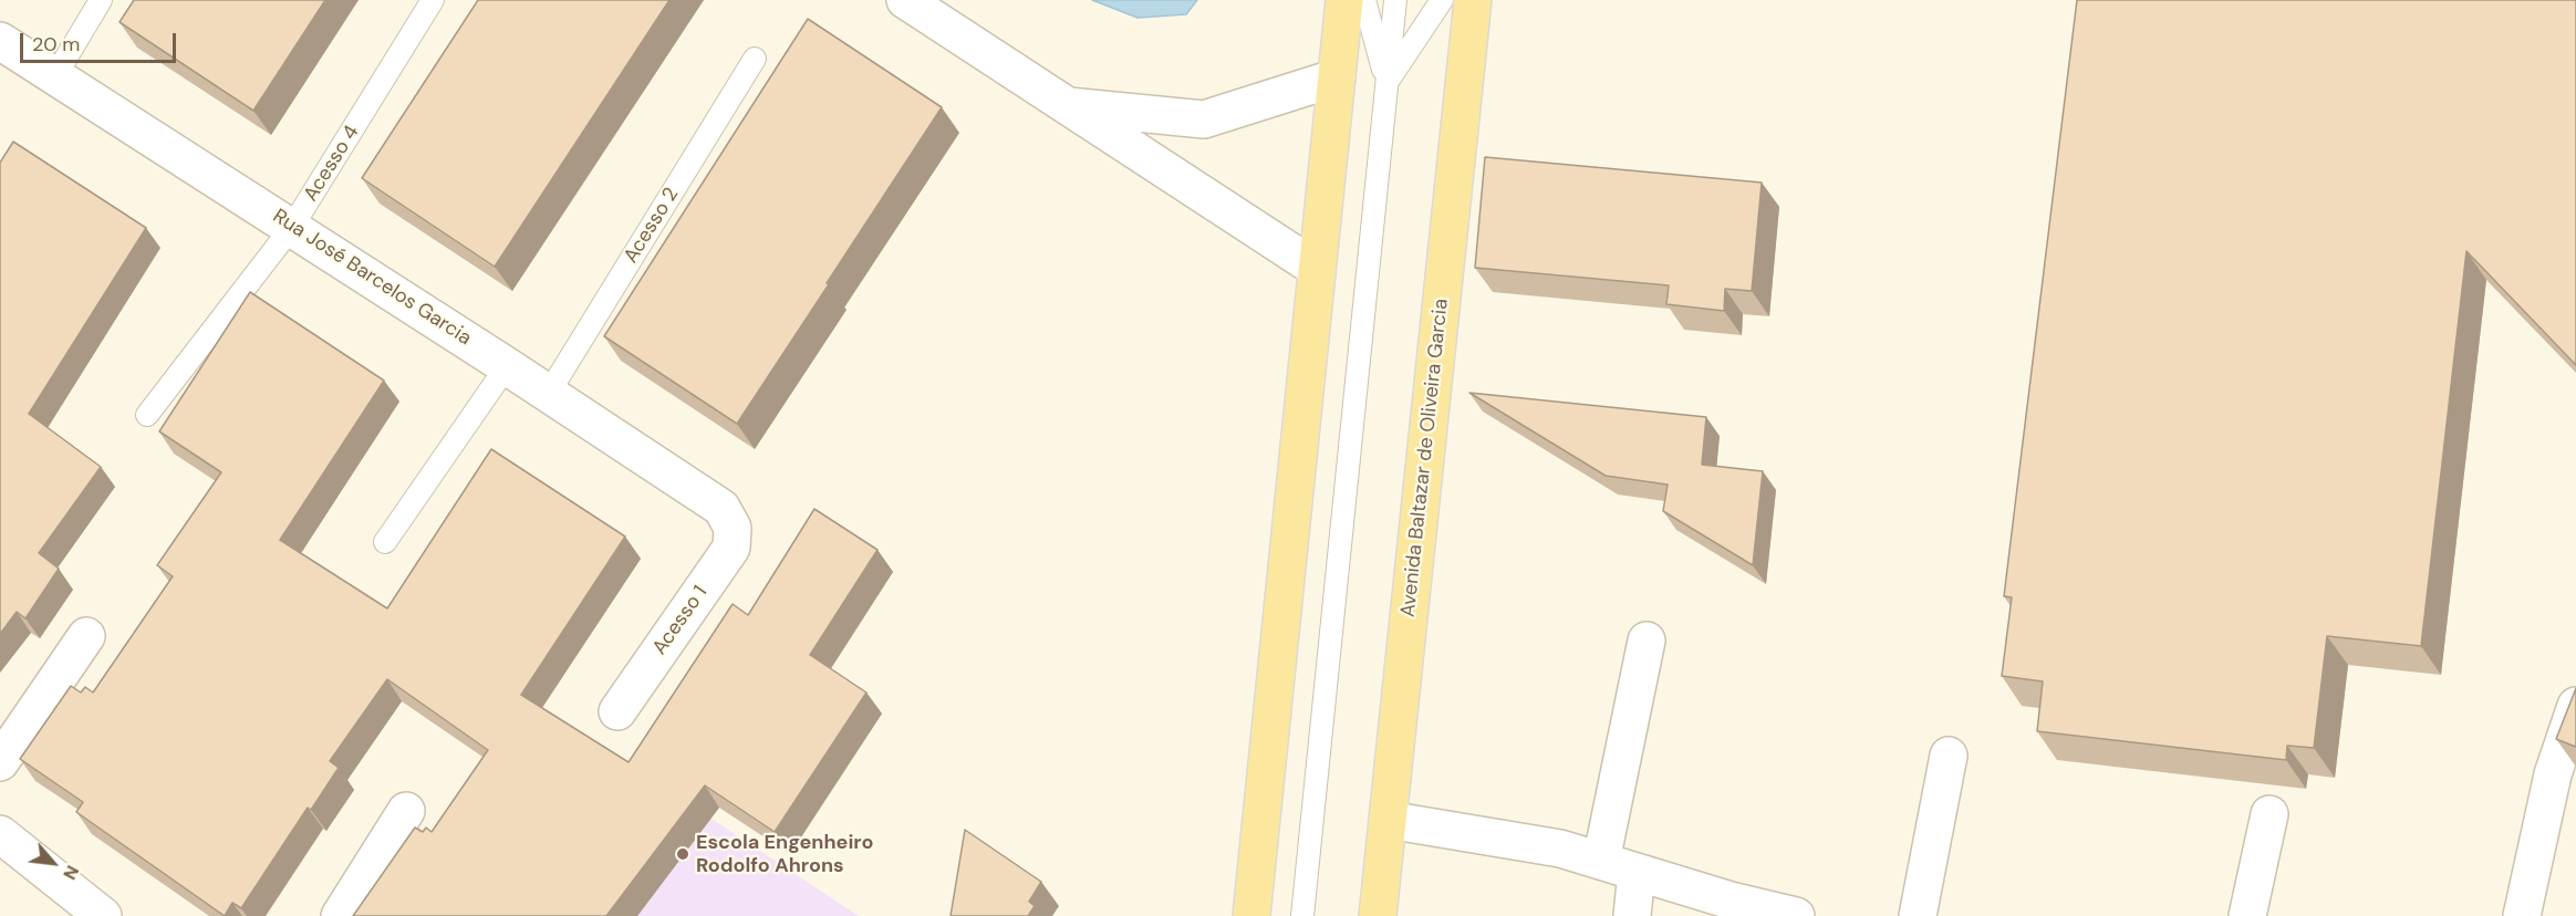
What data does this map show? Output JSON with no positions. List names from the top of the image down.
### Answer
{
  "streets": {
    "main road": ["Avenida Baltazar de Oliveira Garcia"],
    "street": ["Rua José Barcelos Garcia", "Acesso 1"],
    "lane": ["Acesso 4", "Acesso 2"]
  },
  "crossings": [
    ["Acesso 4", "Rua José Barcelos Garcia"],
    ["Acesso 2", "Rua José Barcelos Garcia"],
    ["Rua José Barcelos Garcia", "Acesso 1"]
  ],
  "places": ["Escola Engenheiro Rodolfo Ahrons"],
  "scale_bar": "20 m",
  "north": "bottom right"
}
